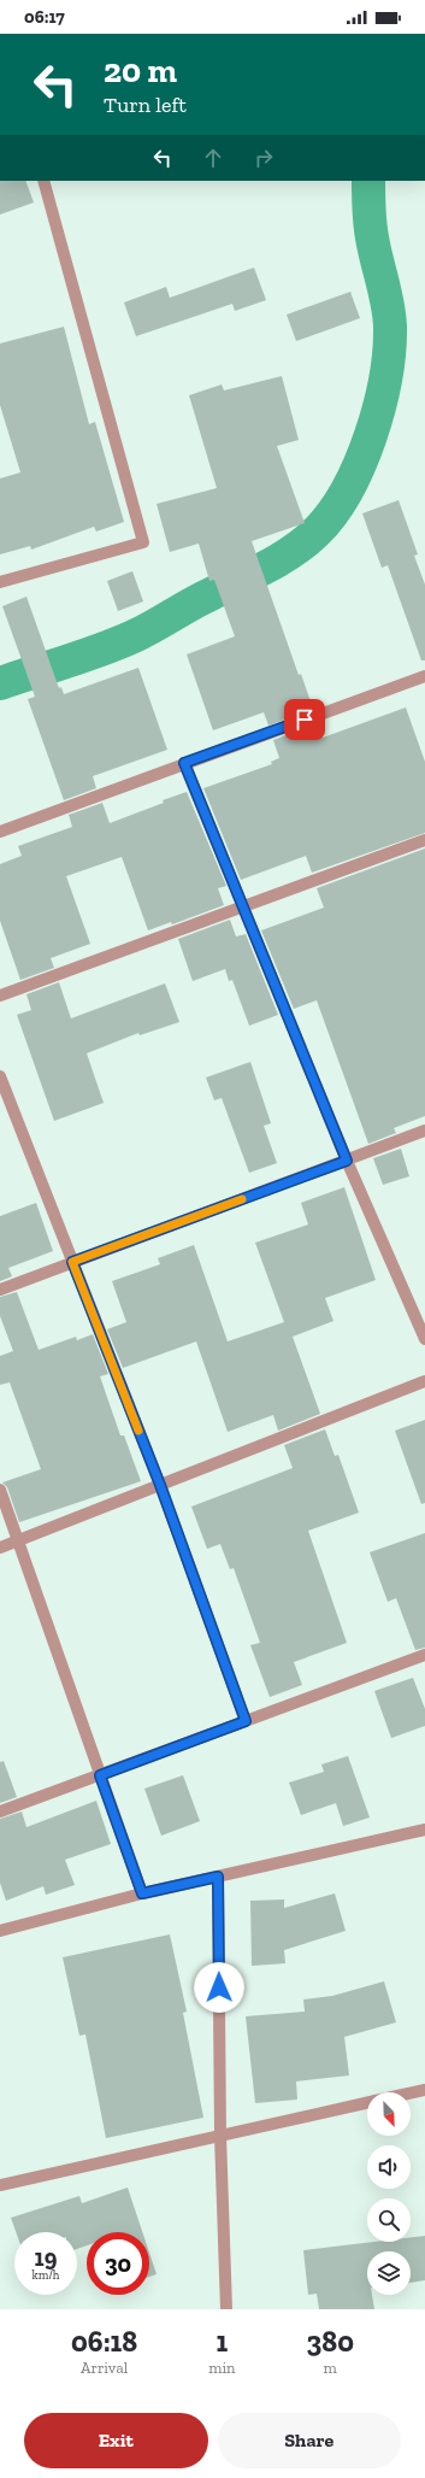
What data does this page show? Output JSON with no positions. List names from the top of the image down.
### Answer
{
  "north": "bottom right",
  "page": {
    "status": "06:17",
    "turn": ["20 m", "Turn left"],
    "speed": "19 km/h",
    "limit": "30",
    "eta": [
      "06:18",
      "Arrival",
      "1",
      "min",
      "380",
      "m"
    ],
    "buttons": ["Exit", "Share"]
  }
}
